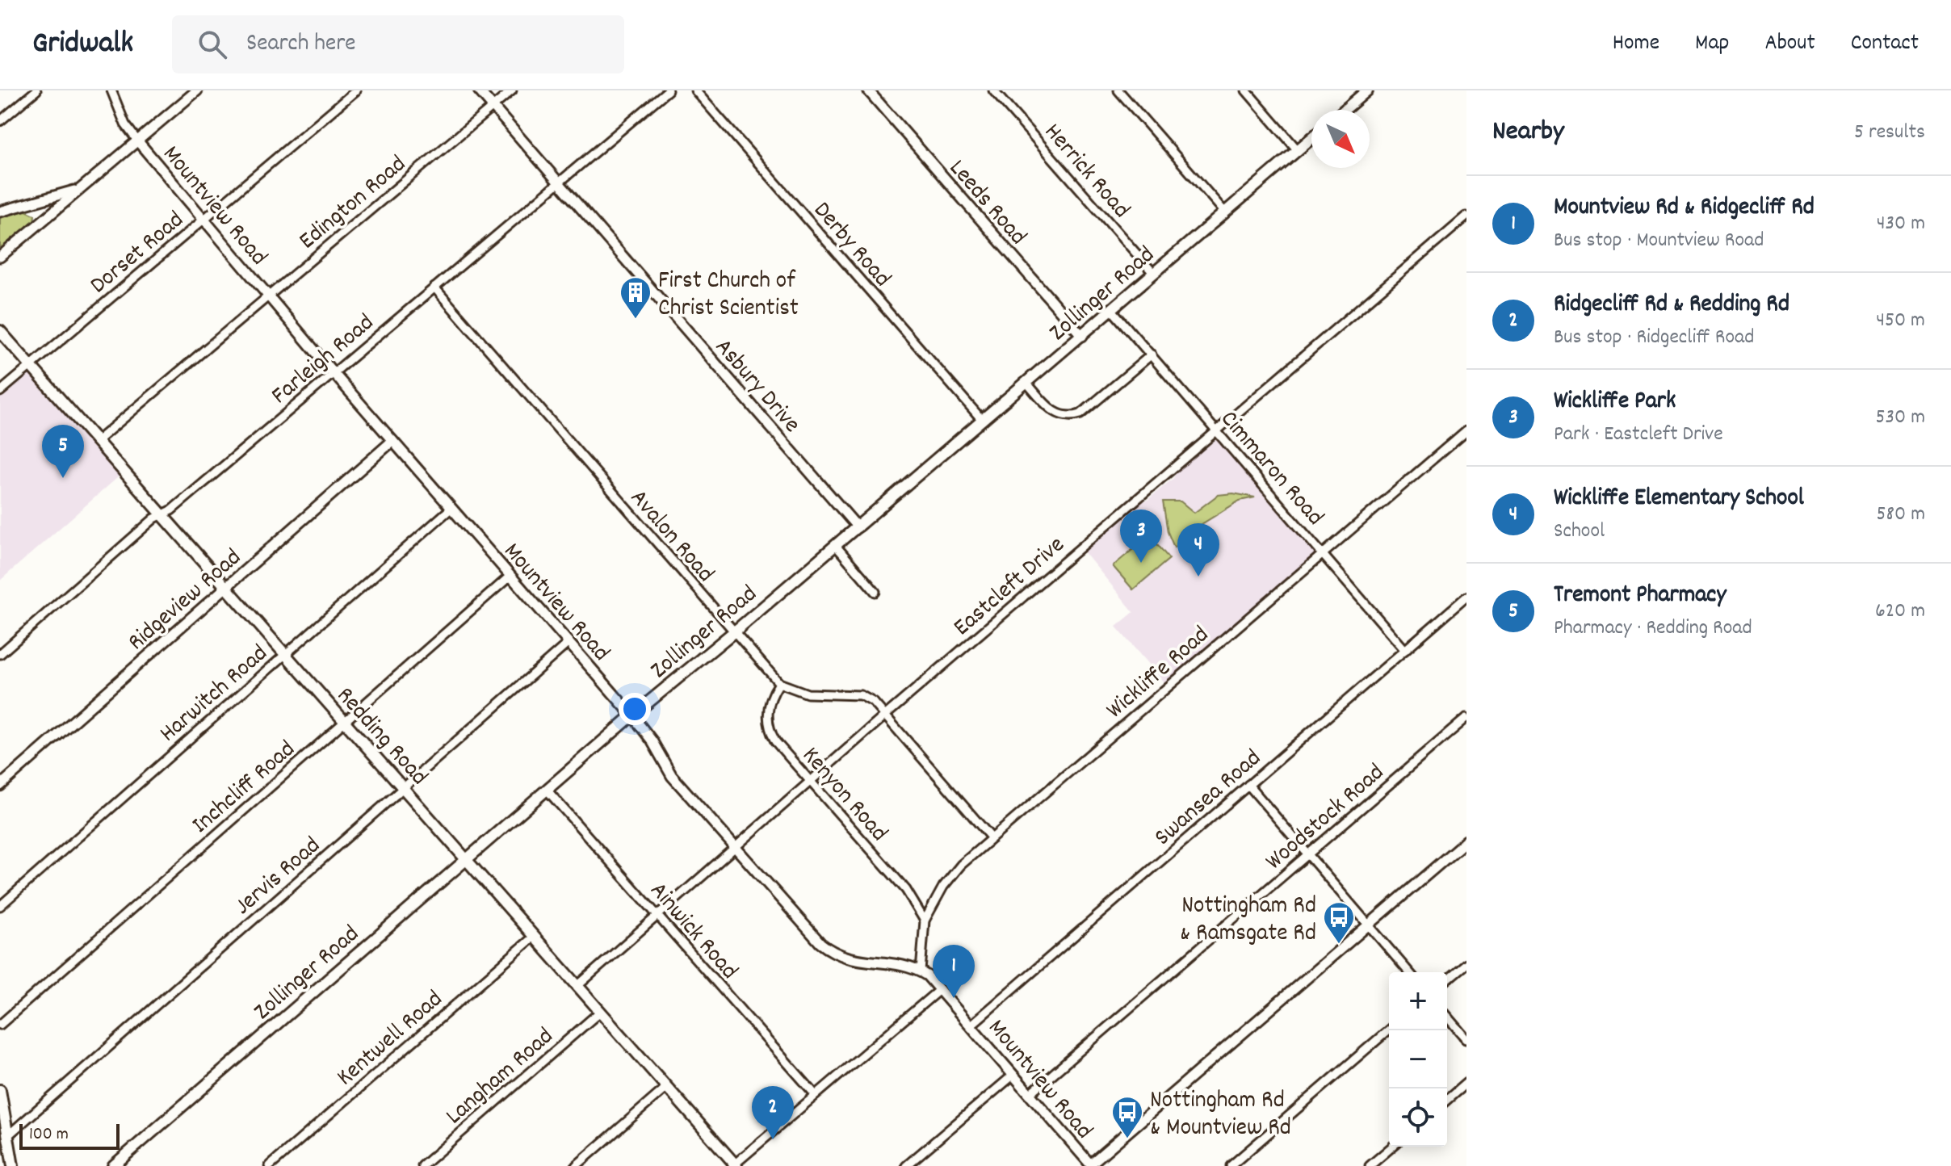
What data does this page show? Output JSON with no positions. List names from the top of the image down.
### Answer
{
  "streets": {
    "main road": ["Zollinger Road", "Redding Road"],
    "street": [
      "Herrick Road",
      "Edington Road",
      "Leeds Road",
      "Mountview Road",
      "Derby Road",
      "Dorset Road",
      "Farleigh Road",
      "Asbury Drive",
      "Cimmaron Road",
      "Avalon Road",
      "Eastcleft Drive",
      "Ridgeview Road",
      "Wickliffe Road",
      "Harwitch Road",
      "Inchcliff Road",
      "Kenyon Road",
      "Swansea Road",
      "Woodstock Road",
      "Jervis Road",
      "Ainwick Road",
      "Kentwell Road",
      "Langham Road"
    ]
  },
  "crossings": [
    ["Herrick Road", "Zollinger Road"],
    ["Edington Road", "Mountview Road"],
    ["Edington Road", "Asbury Drive"],
    ["Edington Road", "Redding Road"],
    ["Leeds Road", "Zollinger Road"],
    ["Mountview Road", "Dorset Road"],
    ["Mountview Road", "Zollinger Road"],
    ["Mountview Road", "Farleigh Road"],
    ["Mountview Road", "Eastcleft Drive"],
    ["Mountview Road", "Ridgeview Road"],
    ["Mountview Road", "Wickliffe Road"],
    ["Mountview Road", "Harwitch Road"],
    ["Mountview Road", "Inchcliff Road"],
    ["Mountview Road", "Swansea Road"],
    ["Mountview Road", "Woodstock Road"],
    ["Mountview Road", "Jervis Road"],
    ["Derby Road", "Zollinger Road"],
    ["Dorset Road", "Redding Road"],
    ["Zollinger Road", "Asbury Drive"],
    ["Zollinger Road", "Cimmaron Road"],
    ["Zollinger Road", "Avalon Road"],
    ["Zollinger Road", "Redding Road"],
    ["Zollinger Road", "Ainwick Road"],
    ["Farleigh Road", "Asbury Drive"],
    ["Farleigh Road", "Avalon Road"],
    ["Farleigh Road", "Redding Road"],
    ["Cimmaron Road", "Eastcleft Drive"],
    ["Cimmaron Road", "Wickliffe Road"],
    ["Cimmaron Road", "Swansea Road"],
    ["Avalon Road", "Eastcleft Drive"],
    ["Avalon Road", "Wickliffe Road"],
    ["Avalon Road", "Kenyon Road"],
    ["Eastcleft Drive", "Redding Road"],
    ["Eastcleft Drive", "Kenyon Road"],
    ["Eastcleft Drive", "Ainwick Road"],
    ["Ridgeview Road", "Redding Road"],
    ["Wickliffe Road", "Kenyon Road"],
    ["Harwitch Road", "Redding Road"],
    ["Redding Road", "Inchcliff Road"],
    ["Redding Road", "Jervis Road"],
    ["Redding Road", "Kentwell Road"],
    ["Redding Road", "Langham Road"]
  ],
  "places": {
    "building": ["First Church of Christ Scientist"],
    "bus stop": ["Nottingham Rd & Ramsgate Rd", "Nottingham Rd & Mountview Rd"]
  },
  "scale_bar": "100 m",
  "north": "bottom right",
  "page": {
    "header": "Gridwalk",
    "search": "Search here",
    "nav": [
      "Home",
      "Map",
      "About",
      "Contact"
    ],
    "heading": ["Nearby", "5 results"],
    "list": [
      {
        "mark": "1",
        "name": "Mountview Rd & Ridgecliff Rd",
        "note": "Bus stop · Mountview Road",
        "value": "430 m"
      },
      {
        "mark": "2",
        "name": "Ridgecliff Rd & Redding Rd",
        "note": "Bus stop · Ridgecliff Road",
        "value": "450 m"
      },
      {
        "mark": "3",
        "name": "Wickliffe Park",
        "note": "Park · Eastcleft Drive",
        "value": "530 m"
      },
      {
        "mark": "4",
        "name": "Wickliffe Elementary School",
        "note": "School",
        "value": "580 m"
      },
      {
        "mark": "5",
        "name": "Tremont Pharmacy",
        "note": "Pharmacy · Redding Road",
        "value": "620 m"
      }
    ],
    "pins": [
      "5",
      "3",
      "4",
      "1",
      "2"
    ],
    "map_buttons": ["+", "−"],
    "scale": "100 m"
  }
}
